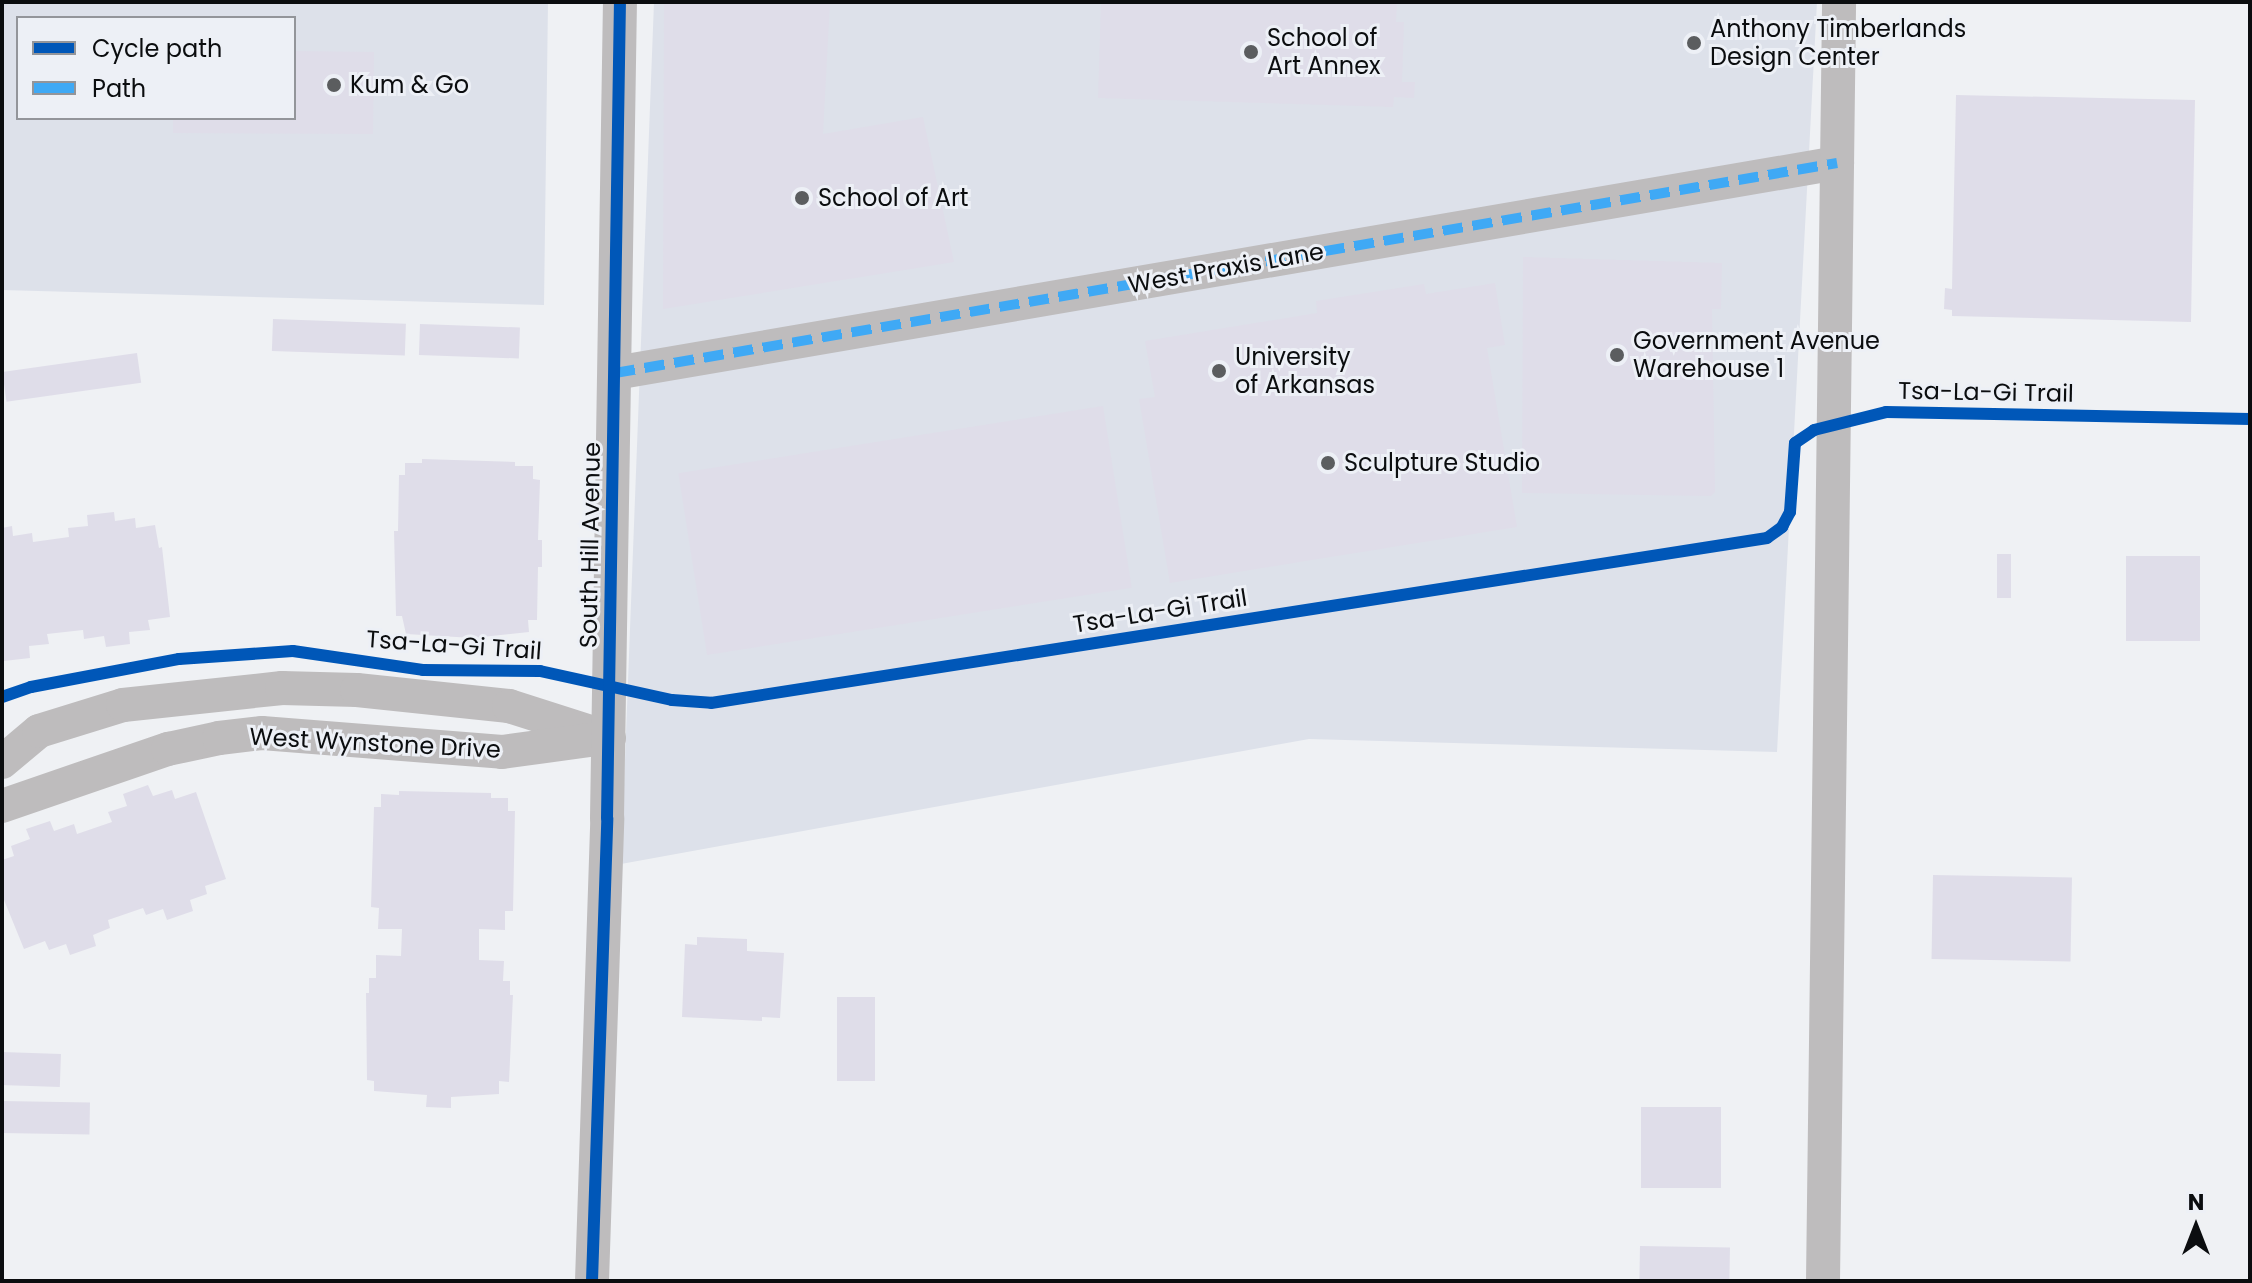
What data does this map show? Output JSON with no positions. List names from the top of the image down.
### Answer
{
  "streets": {
    "street": ["West Praxis Lane", "South Hill Avenue", "West Wynstone Drive"],
    "cycle path": ["Tsa-La-Gi Trail"]
  },
  "crossings": [
    ["West Praxis Lane", "South Hill Avenue"],
    ["South Hill Avenue", "West Wynstone Drive"]
  ],
  "places": [
    "Anthony Timberlands Design Center",
    "School of Art Annex",
    "Kum & Go",
    "School of Art",
    "Government Avenue Warehouse 1",
    "University of Arkansas",
    "Sculpture Studio"
  ],
  "legend": ["Cycle path", "Path"],
  "north": "top"
}
